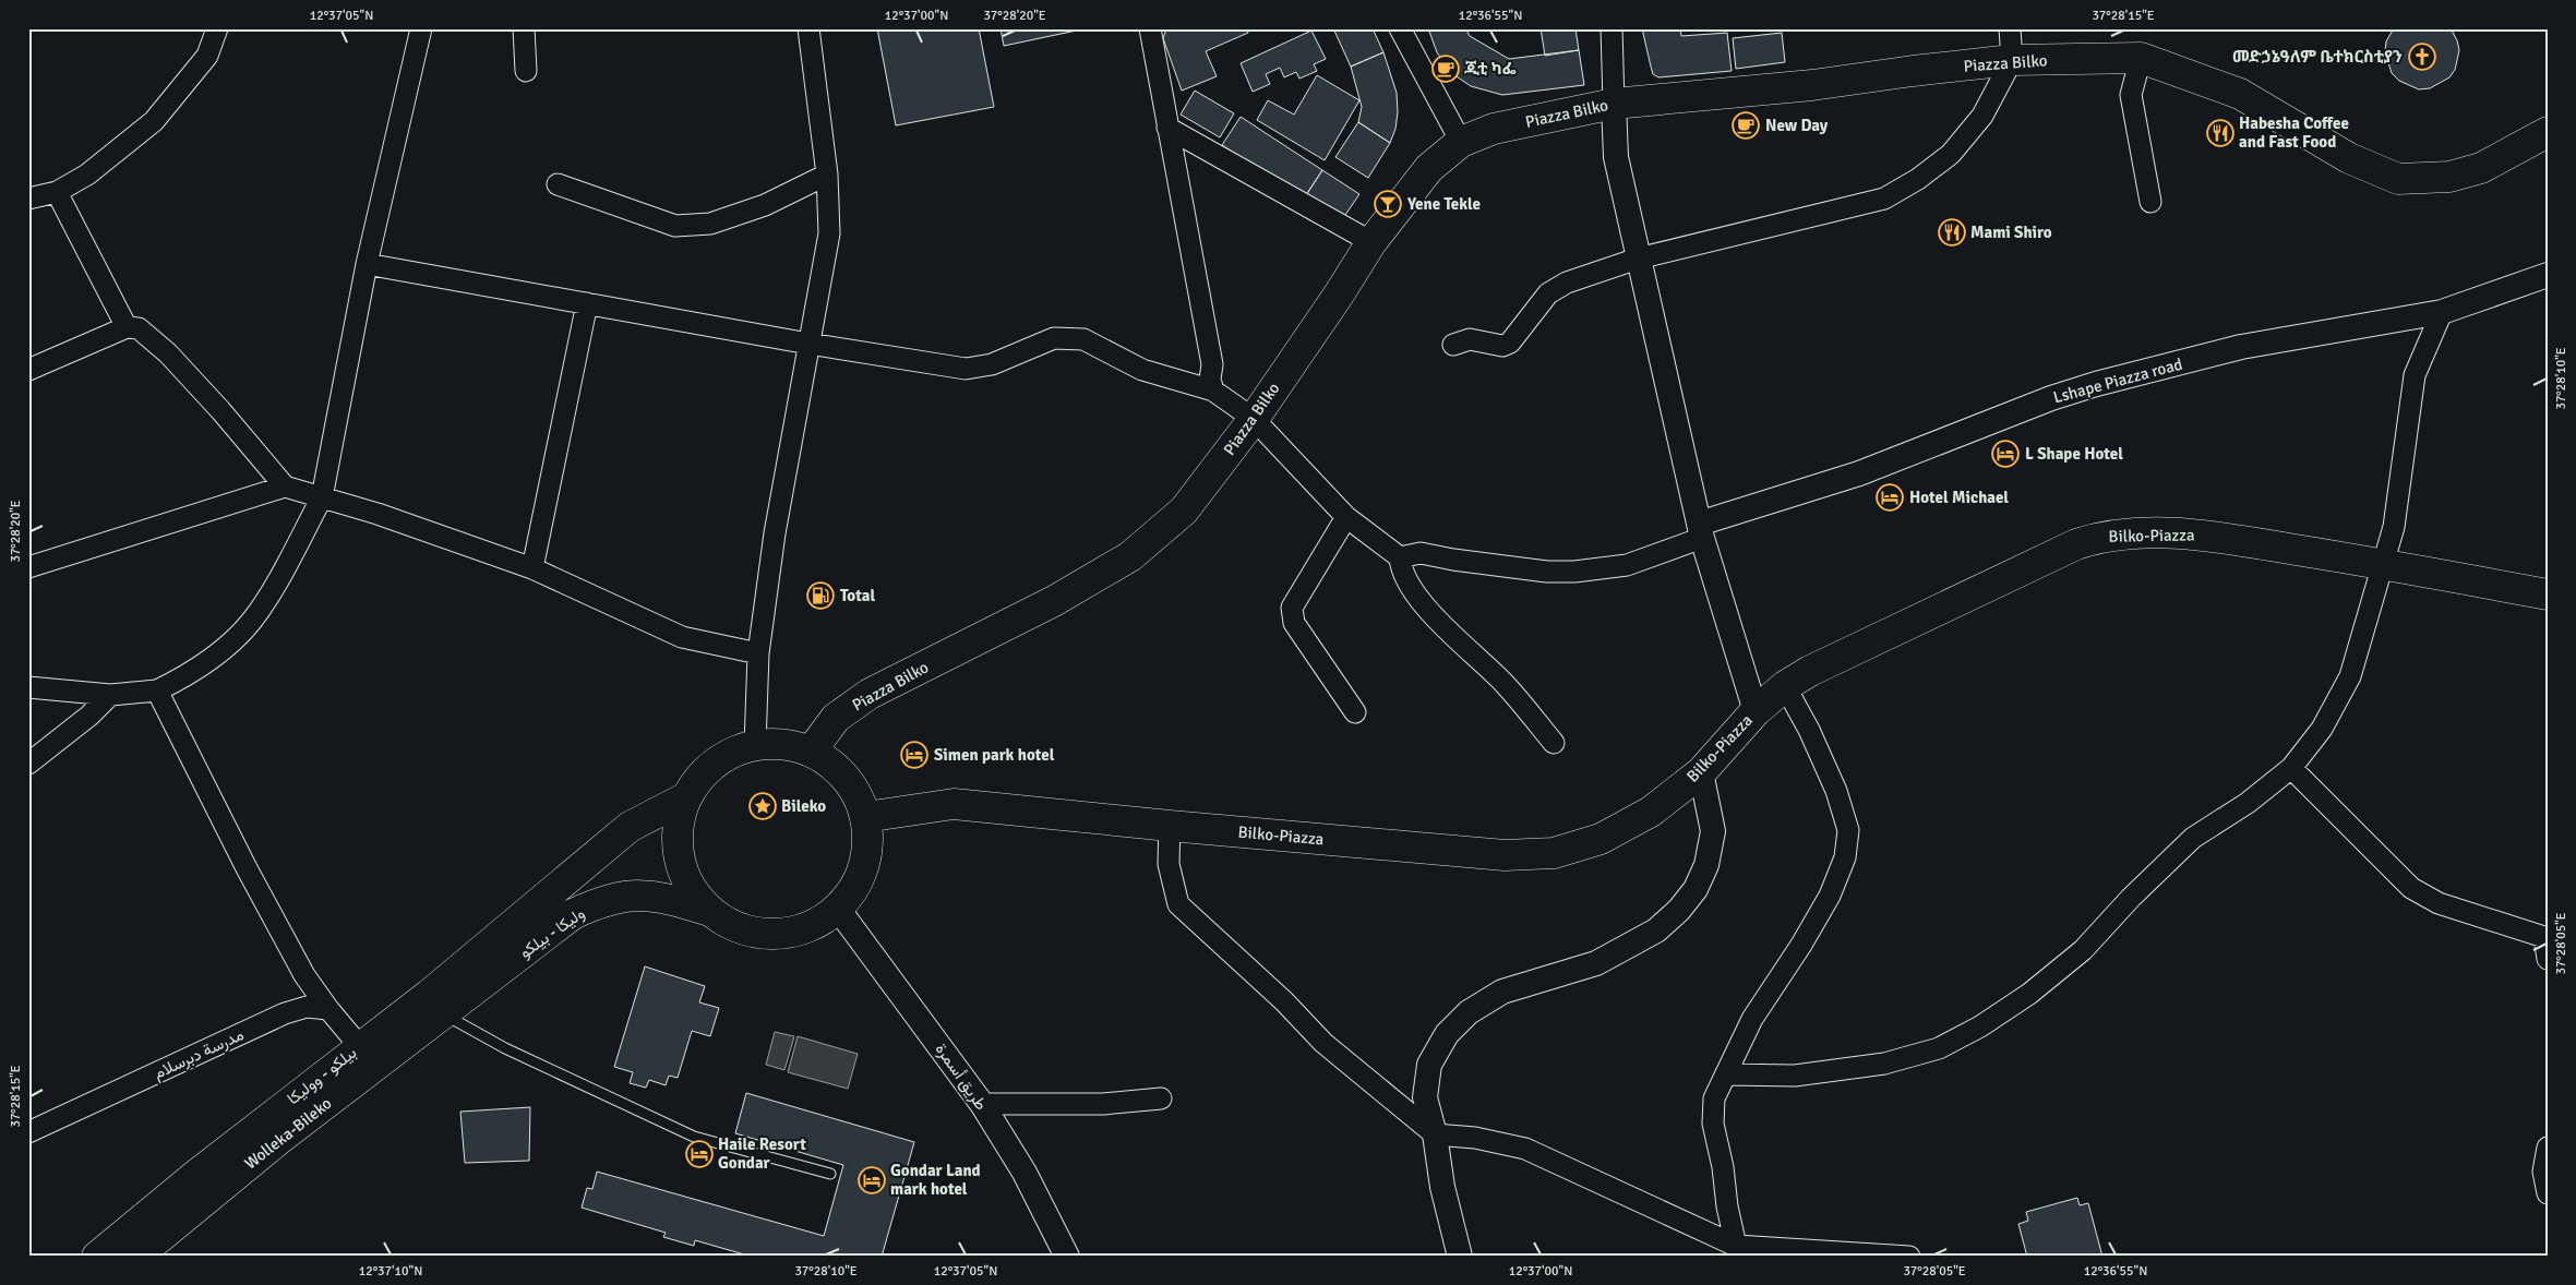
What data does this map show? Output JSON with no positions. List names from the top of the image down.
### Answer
{
  "streets": {
    "main road": [
      "Piazza Bilko",
      "Bilko-Piazza",
      "وليكا - بيلكو",
      "بيلكو - ووليكا",
      "Wolleka-Bileko"
    ],
    "street": ["Lshape Piazza road", "مدرسة دبرسلام", "طريق أسمرة"]
  },
  "crossings": [
    ["Piazza Bilko", "Bilko-Piazza"],
    ["Piazza Bilko", "وليكا - بيلكو"],
    ["Piazza Bilko", "بيلكو - ووليكا"],
    ["Piazza Bilko", "طريق أسمرة"],
    ["Bilko-Piazza", "وليكا - بيلكو"],
    ["Bilko-Piazza", "بيلكو - ووليكا"],
    ["Bilko-Piazza", "طريق أسمرة"],
    ["وليكا - بيلكو", "بيلكو - ووليكا"],
    ["وليكا - بيلكو", "طريق أسمرة"],
    ["بيلكو - ووليكا", "طريق أسمرة"],
    ["بيلكو - ووليكا", "Wolleka-Bileko"]
  ],
  "places": {
    "church": ["መድኃኔዓለም ቤተክርስቲያን"],
    "cafe": ["ጂቲ ካፌ", "New Day"],
    "restaurant": ["Habesha Coffee and Fast Food", "Mami Shiro"],
    "bar": ["Yene Tekle"],
    "hotel": [
      "L Shape Hotel",
      "Hotel Michael",
      "Simen park hotel",
      "Haile Resort Gondar",
      "Gondar Land mark hotel"
    ],
    "fuel station": ["Total"],
    "place": ["Bileko"]
  },
  "coordinates": [
    "12°37'05\"N",
    "12°37'00\"N",
    "37°28'20\"E",
    "12°36'55\"N",
    "37°28'15\"E",
    "37°28'10\"E",
    "37°28'05\"E",
    "12°37'10\"N"
  ]
}
